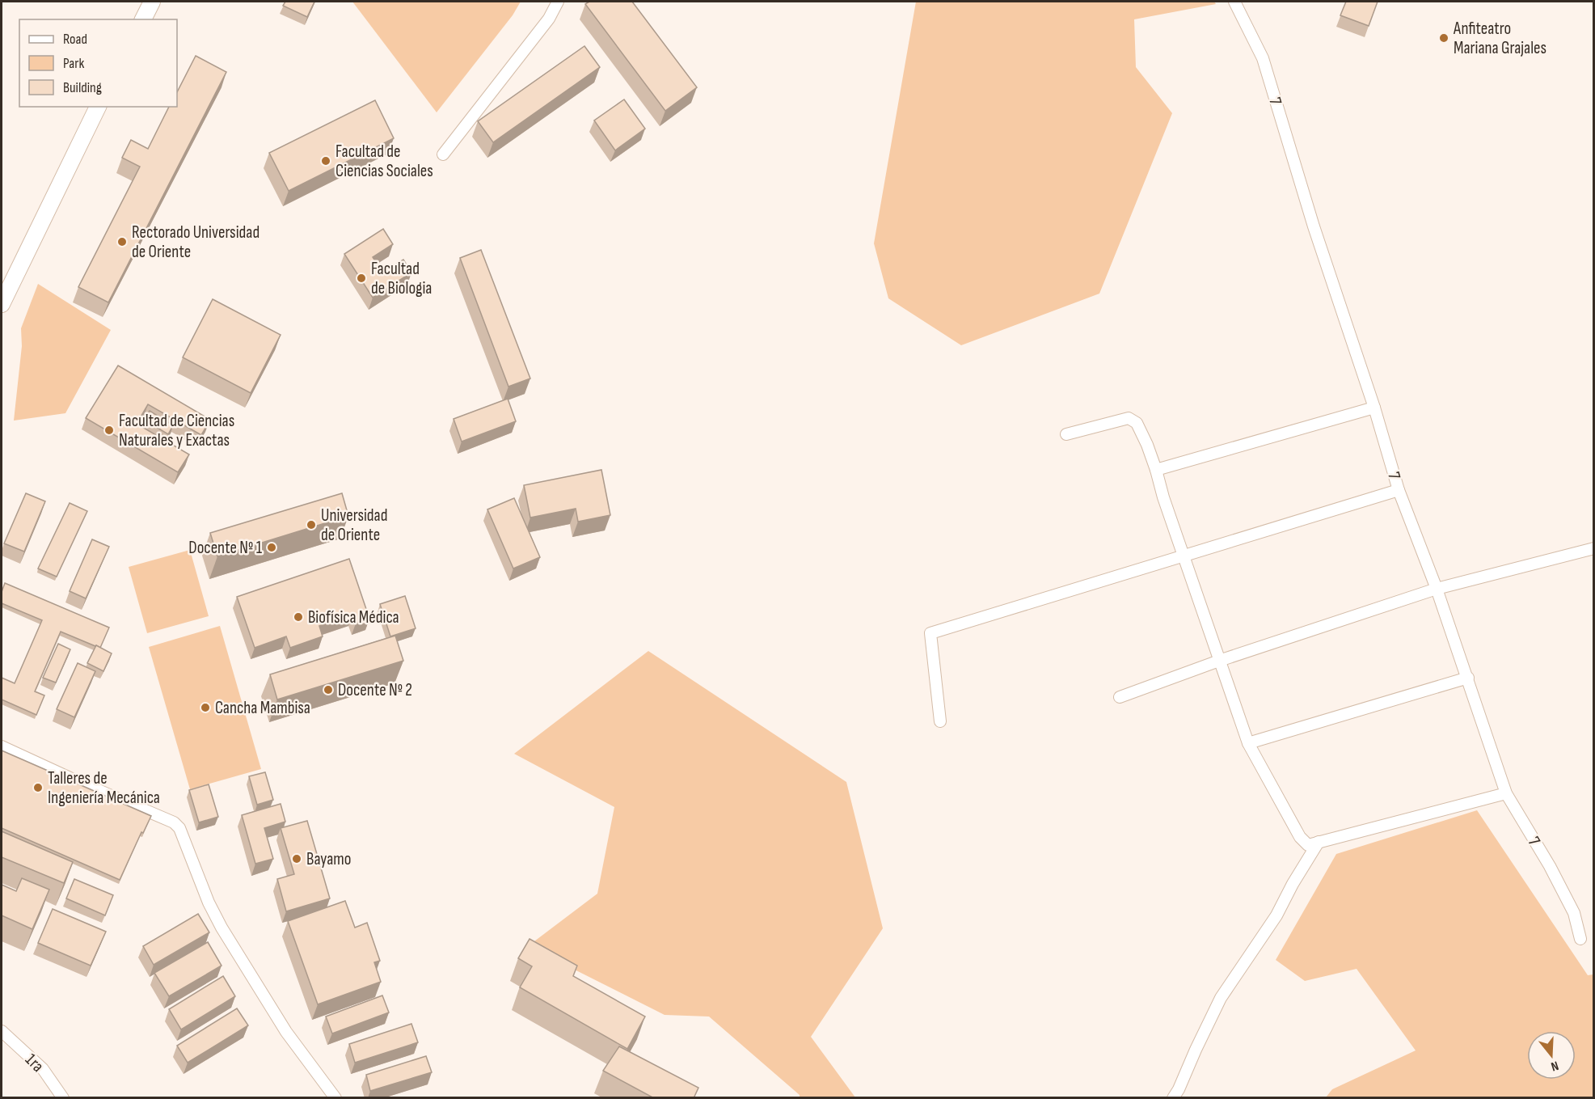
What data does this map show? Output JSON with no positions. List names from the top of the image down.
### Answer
{
  "streets": {
    "street": ["7", "1ra"]
  },
  "places": [
    "Anfiteatro Mariana Grajales",
    "Facultad de Ciencias Sociales",
    "Rectorado Universidad de Oriente",
    "Facultad de Biologia",
    "Facultad de Ciencias Naturales y Exactas",
    "Universidad de Oriente",
    "Docente Nº 1",
    "Biofísica Médica",
    "Docente Nº 2",
    "Cancha Mambisa",
    "Talleres de Ingeniería Mecánica",
    "Bayamo"
  ],
  "legend": ["Road", "Park", "Building"],
  "north": "bottom"
}
